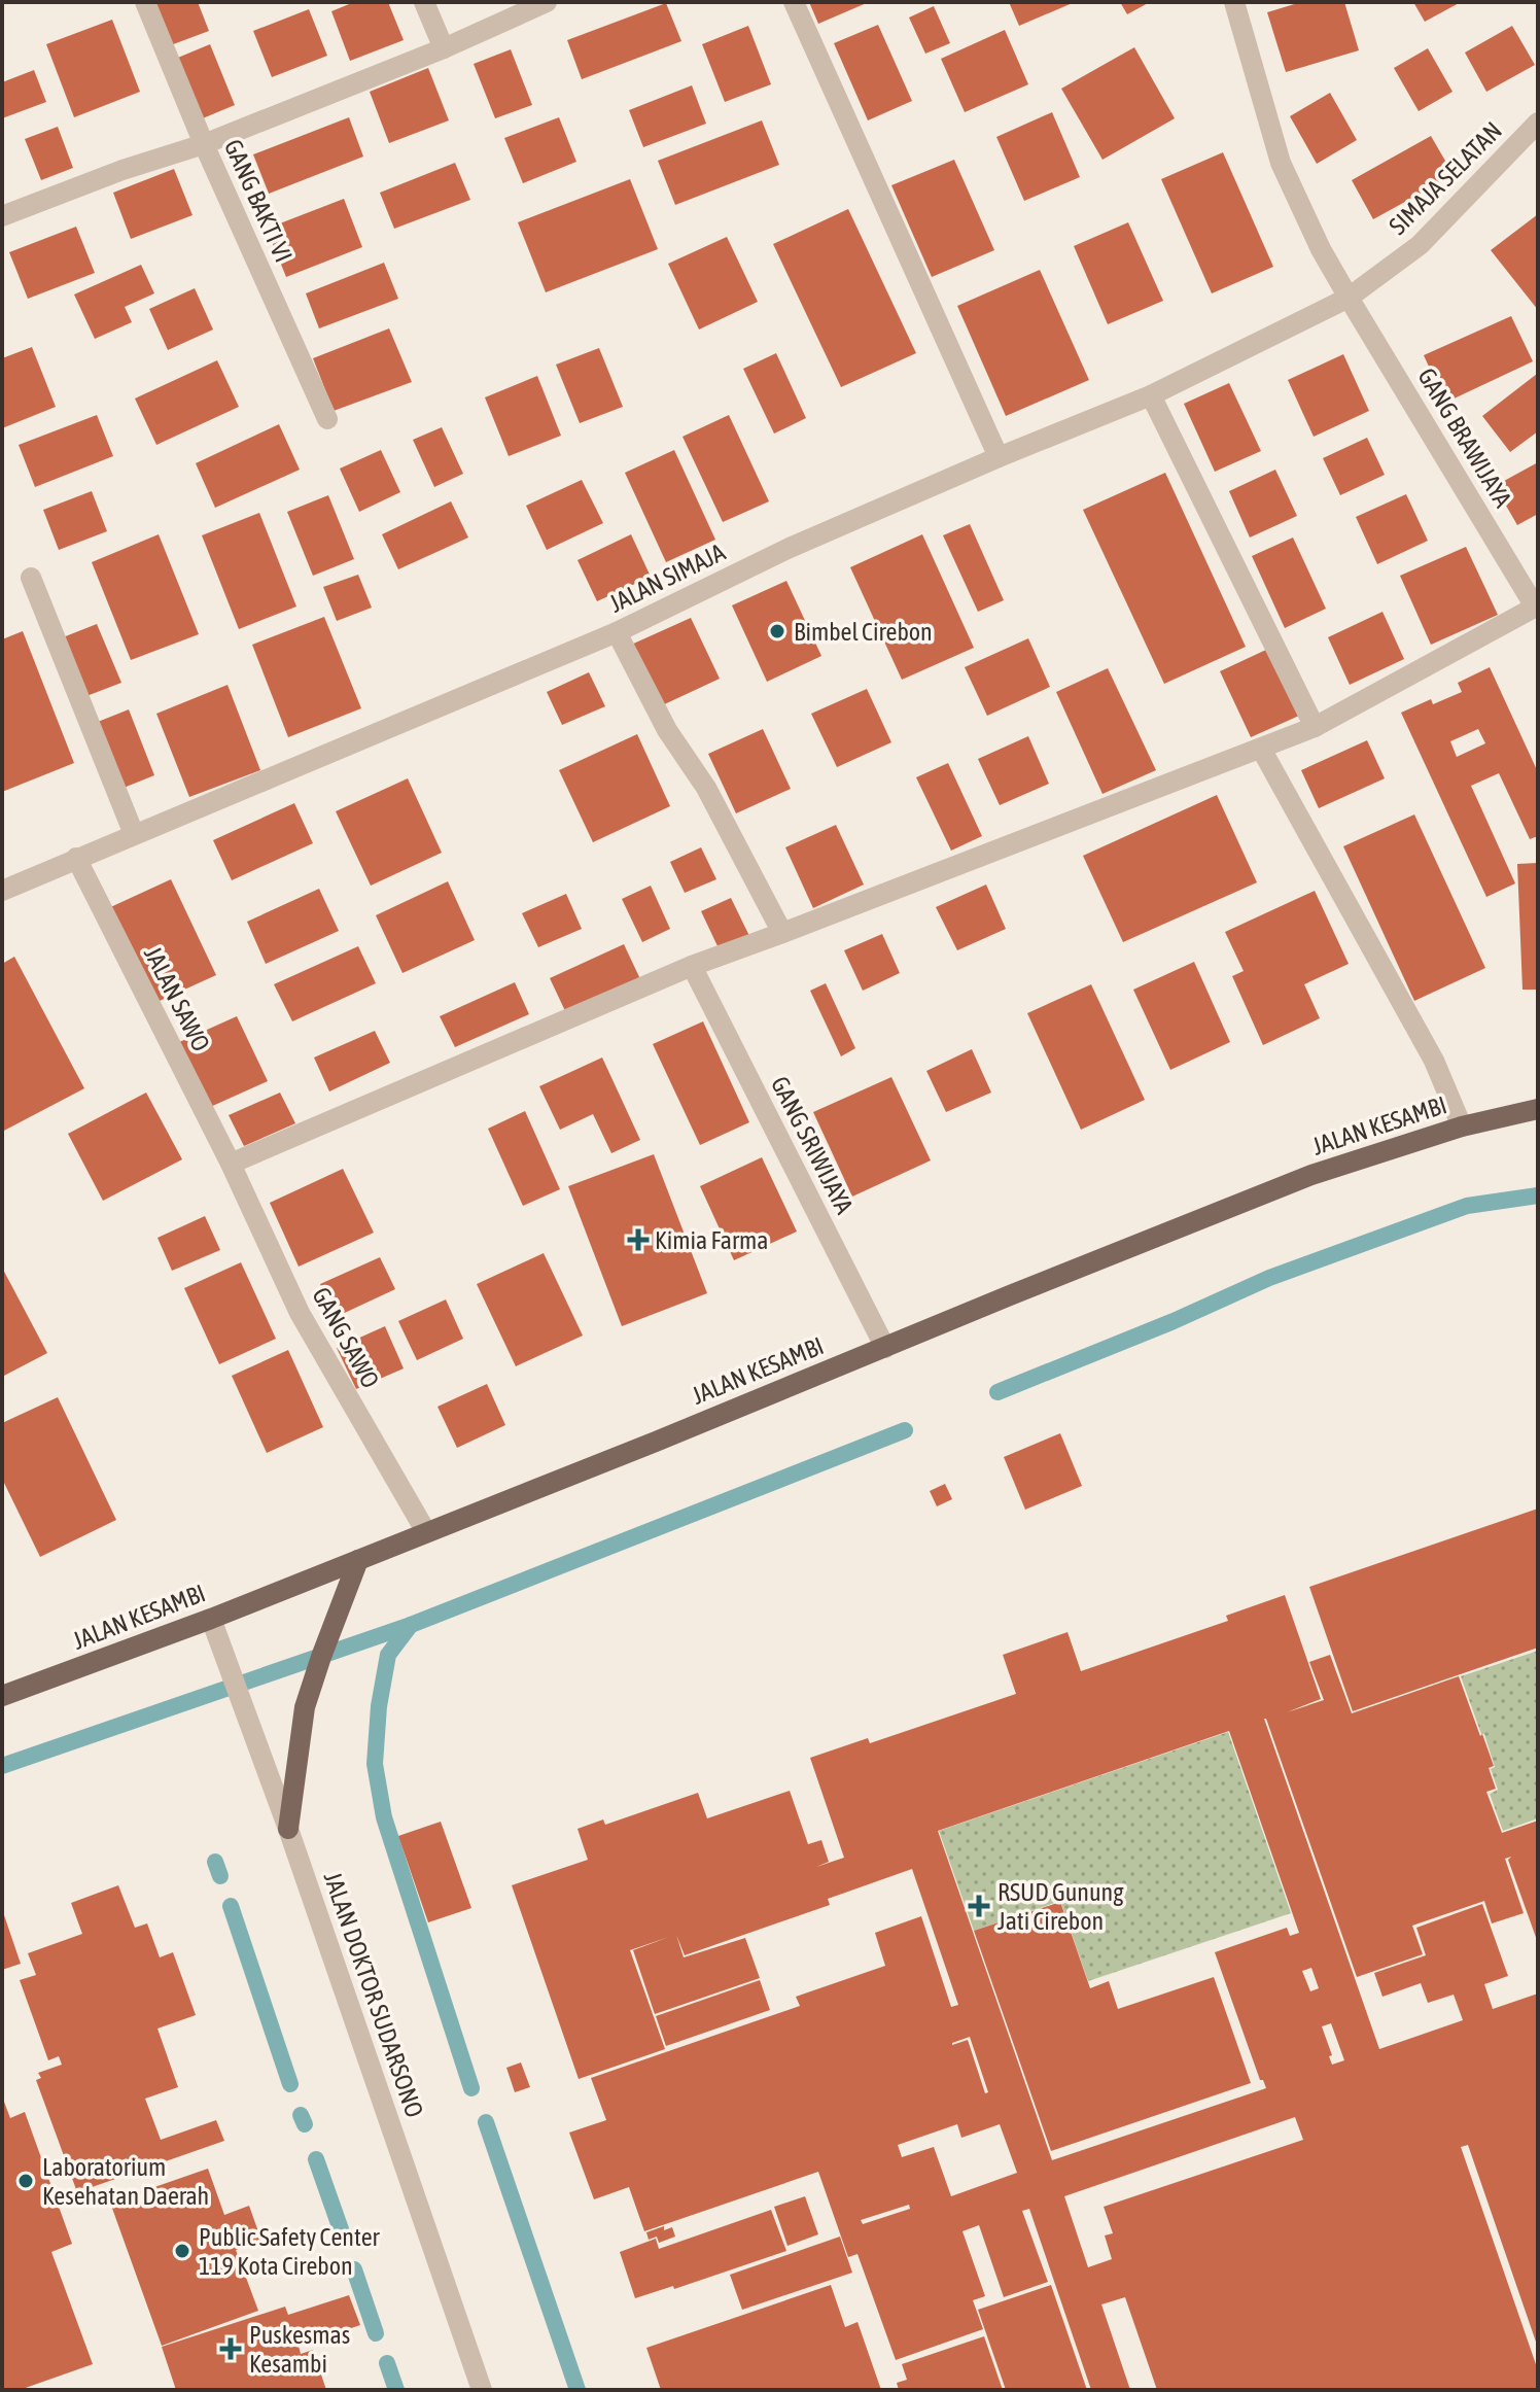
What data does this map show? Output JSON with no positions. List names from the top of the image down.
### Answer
{
  "streets": {
    "main road": ["JALAN KESAMBI"],
    "street": [
      "SIMAJA SELATAN",
      "GANG BAKTI VI",
      "GANG BRAWIJAYA",
      "JALAN SIMAJA",
      "JALAN SAWO",
      "GANG SRIWIJAYA",
      "GANG SAWO",
      "JALAN DOKTOR SUDARSONO"
    ]
  },
  "crossings": [
    ["SIMAJA SELATAN", "GANG BRAWIJAYA"],
    ["SIMAJA SELATAN", "JALAN SIMAJA"],
    ["GANG BRAWIJAYA", "JALAN SIMAJA"],
    ["JALAN SIMAJA", "JALAN SAWO"],
    ["JALAN SAWO", "GANG SAWO"],
    ["JALAN KESAMBI", "GANG SRIWIJAYA"],
    ["JALAN KESAMBI", "GANG SAWO"],
    ["JALAN KESAMBI", "JALAN DOKTOR SUDARSONO"]
  ],
  "places": {
    "other": ["Bimbel Cirebon", "Laboratorium Kesehatan Daerah", "Public Safety Center 119 Kota Cirebon"],
    "health": ["Kimia Farma", "RSUD Gunung Jati Cirebon", "Puskesmas Kesambi"]
  }
}
